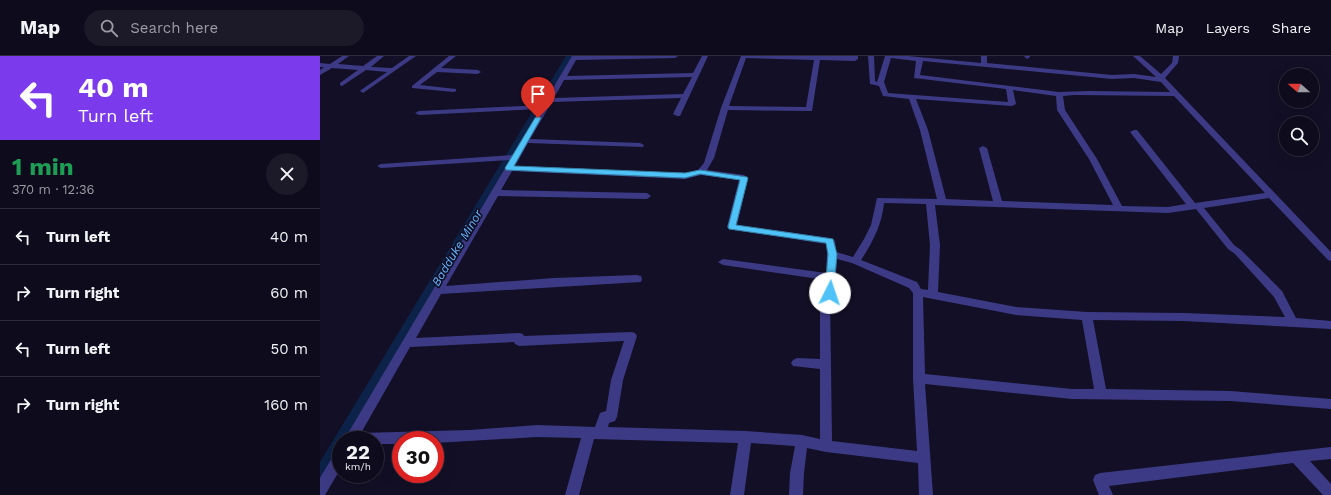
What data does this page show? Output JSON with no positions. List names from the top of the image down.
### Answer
{
  "water": ["Badduke Minor"],
  "north": "left",
  "page": {
    "header": "Map",
    "search": "Search here",
    "nav": ["Map", "Layers", "Share"],
    "turn": ["40 m", "Turn left"],
    "heading": ["1 min", "370 m · 12:36"],
    "list": [
      {
        "name": "Turn left",
        "value": "40 m"
      },
      {
        "name": "Turn right",
        "value": "60 m"
      },
      {
        "name": "Turn left",
        "value": "50 m"
      },
      {
        "name": "Turn right",
        "value": "160 m"
      }
    ],
    "speed": "22 km/h",
    "limit": "30"
  }
}
